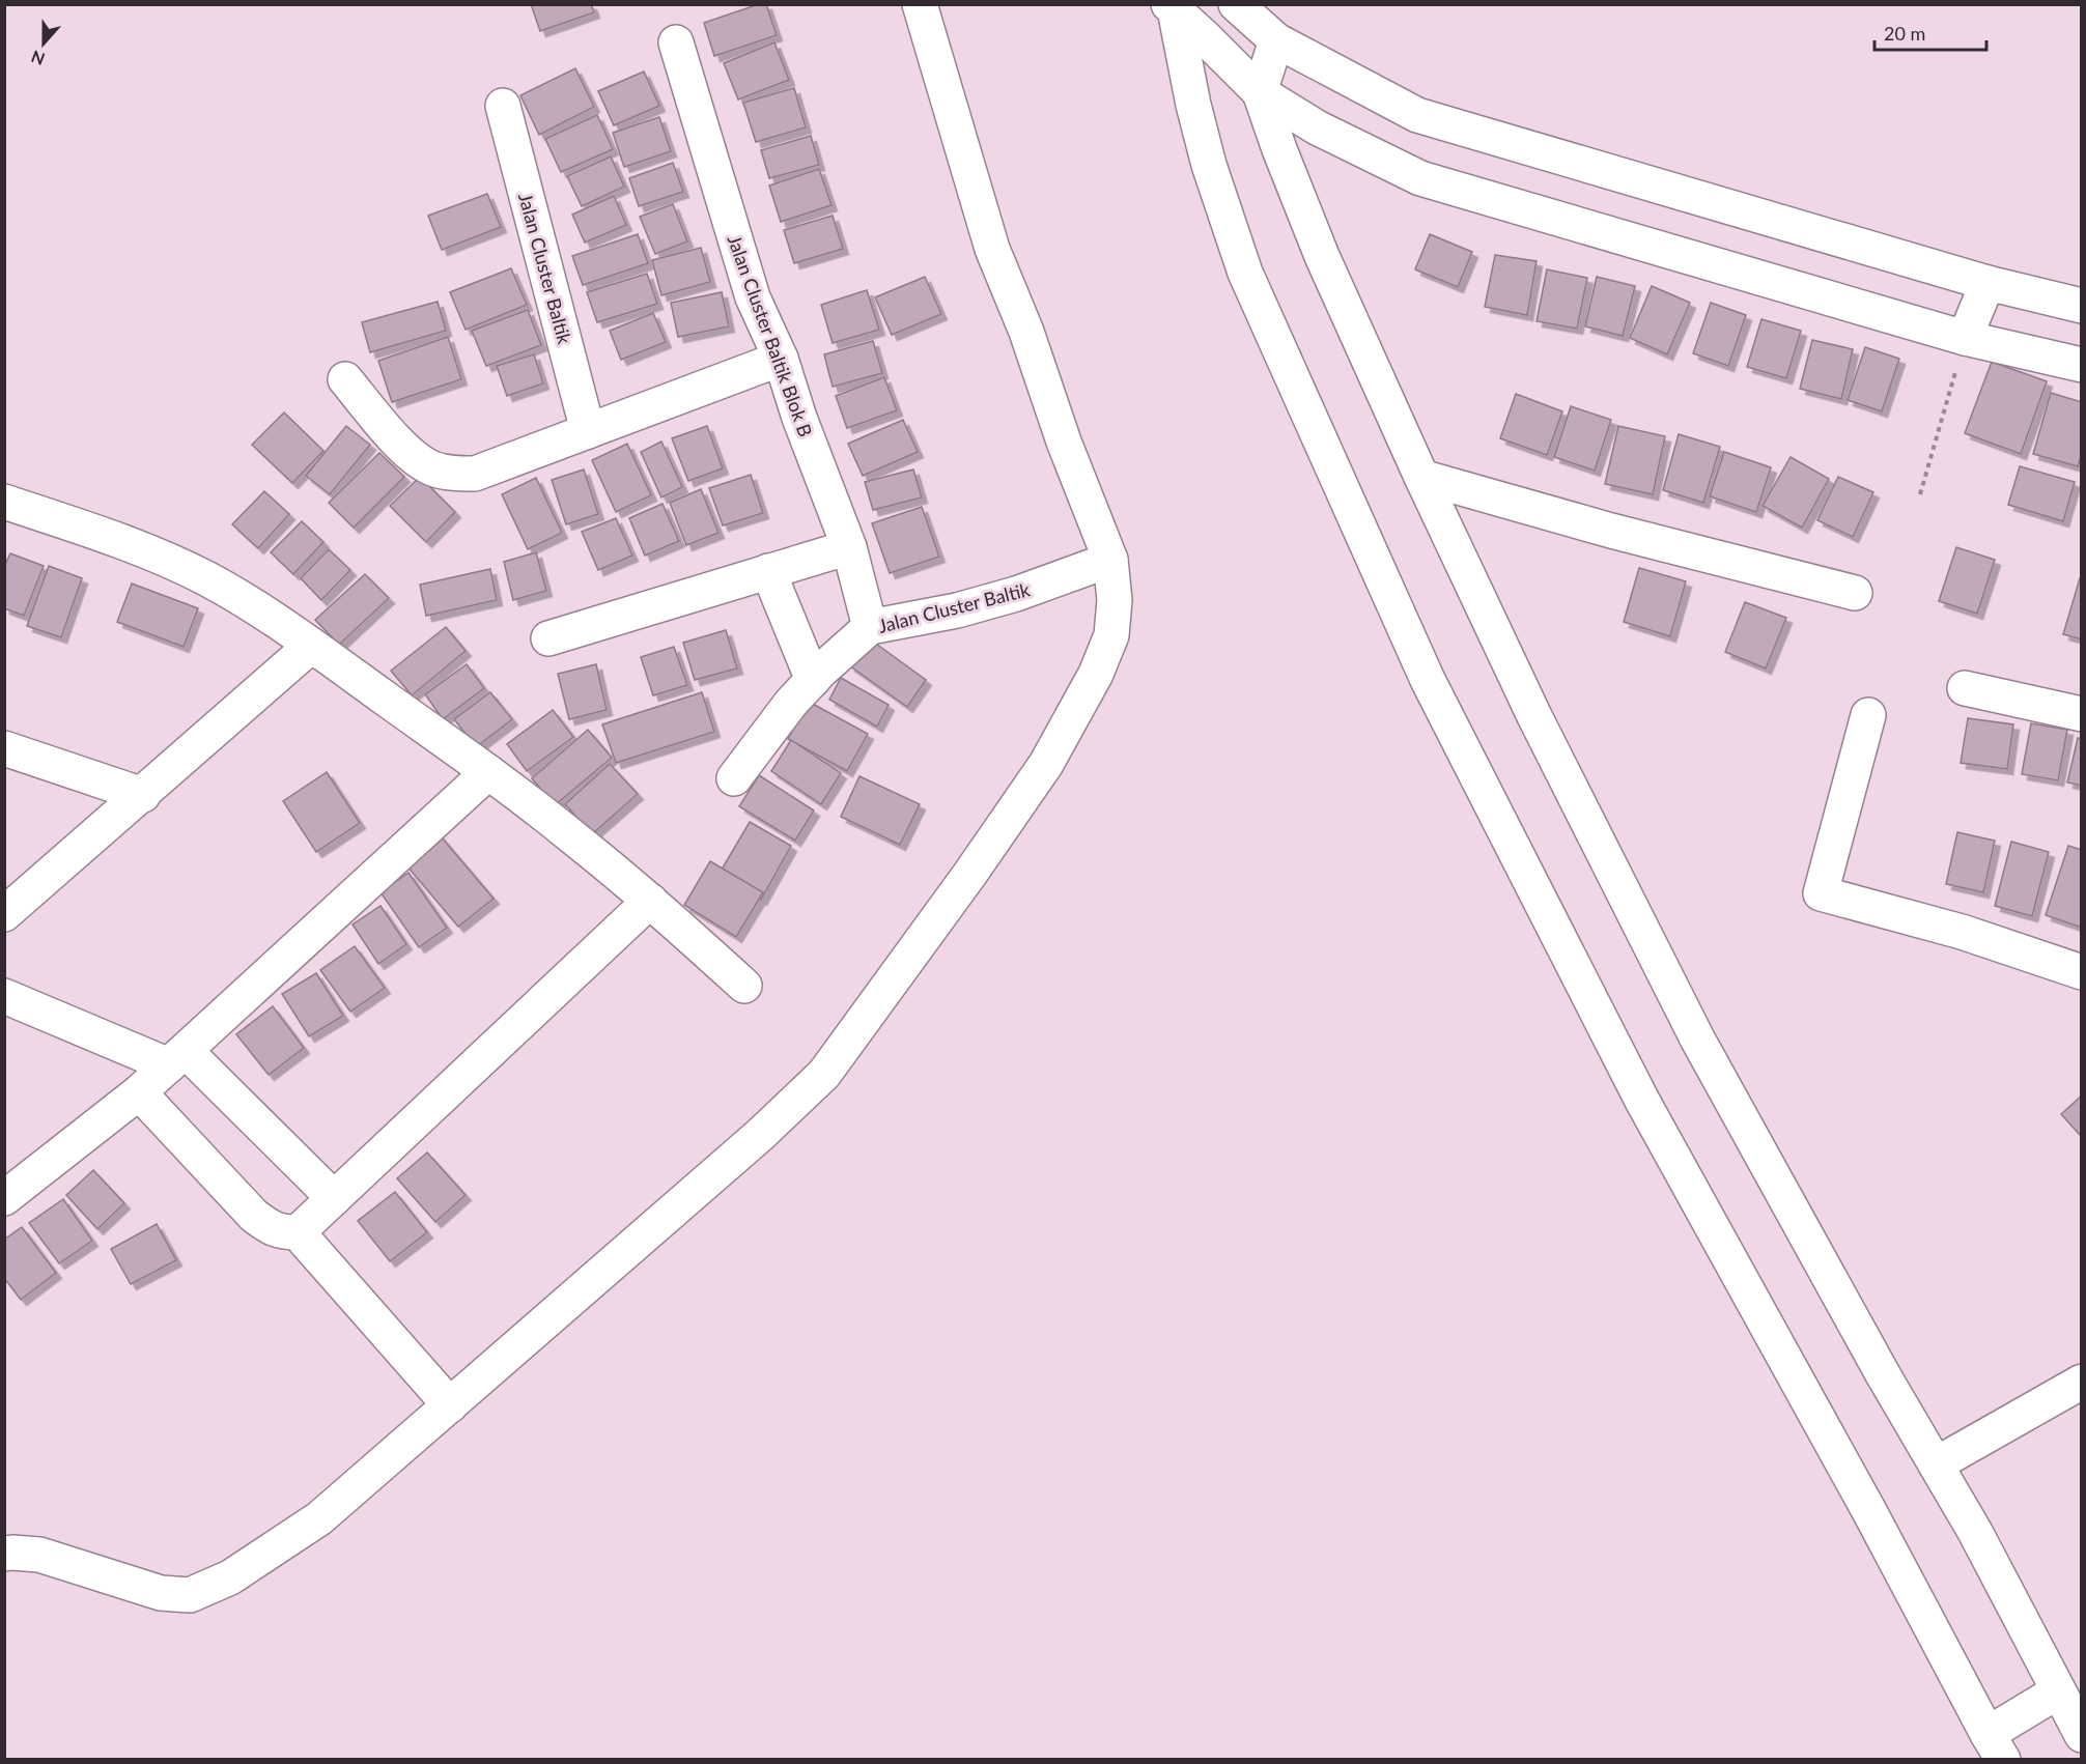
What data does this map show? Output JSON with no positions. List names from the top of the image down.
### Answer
{
  "streets": {
    "street": ["Jalan Cluster Baltik", "Jalan Cluster Baltik Blok B"]
  },
  "crossings": [
    ["Jalan Cluster Baltik", "Jalan Cluster Baltik Blok B"]
  ],
  "scale_bar": "20 m",
  "north": "bottom"
}
